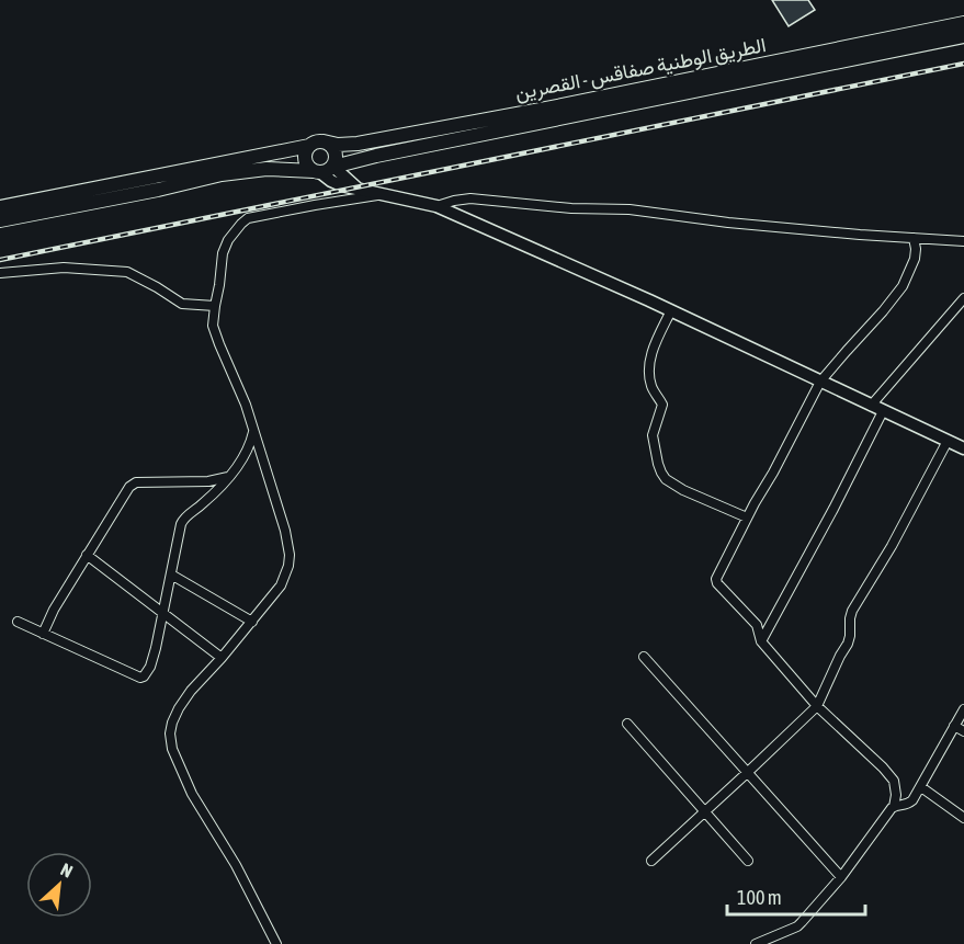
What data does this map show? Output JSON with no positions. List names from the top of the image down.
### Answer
{
  "streets": {
    "main road": ["الطريق الوطنية صفاقس - القصرين"]
  },
  "scale_bar": "100 m",
  "north": "top right"
}
